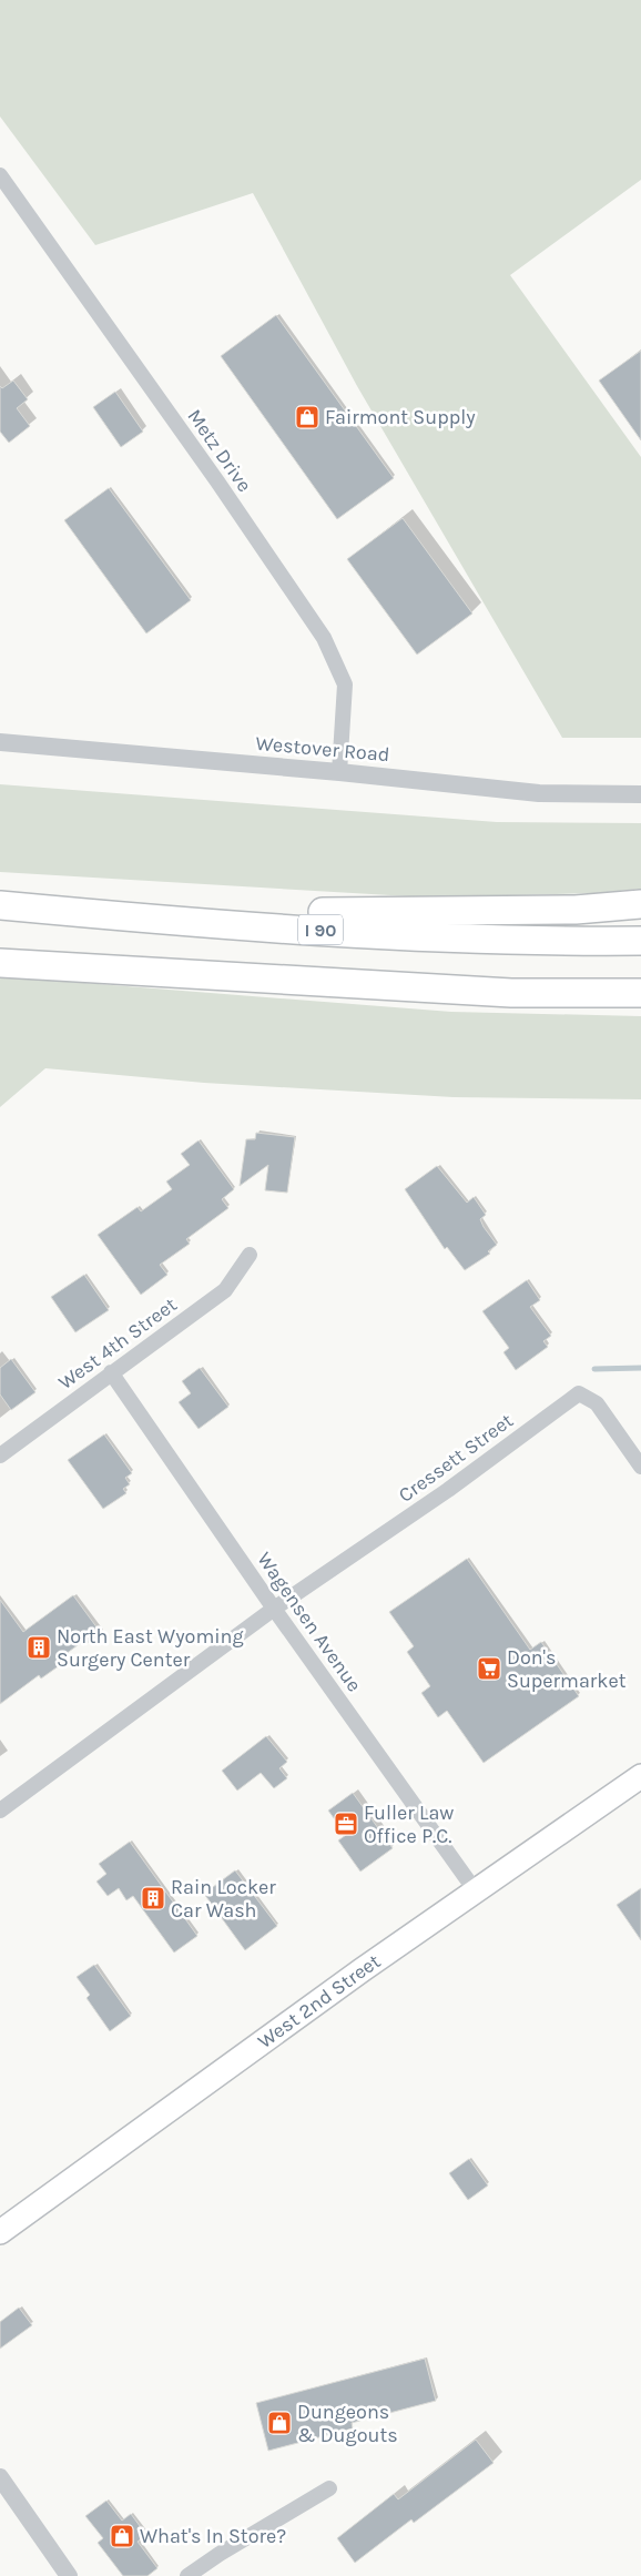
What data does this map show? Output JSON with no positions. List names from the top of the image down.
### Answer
{
  "streets": {
    "highway": ["I 90"],
    "main road": ["West 2nd Street"],
    "street": [
      "Metz Drive",
      "Westover Road",
      "West 4th Street",
      "Cressett Street",
      "Wagensen Avenue"
    ]
  },
  "crossings": [
    ["Metz Drive", "Westover Road"],
    ["West 4th Street", "Wagensen Avenue"],
    ["Cressett Street", "Wagensen Avenue"],
    ["Wagensen Avenue", "West 2nd Street"]
  ],
  "places": {
    "shop": ["Fairmont Supply", "Dungeons & Dugouts", "What's In Store?"],
    "building": ["North East Wyoming Surgery Center", "Rain Locker Car Wash"],
    "supermarket": ["Don's Supermarket"],
    "office": ["Fuller Law Office P.C."]
  }
}
